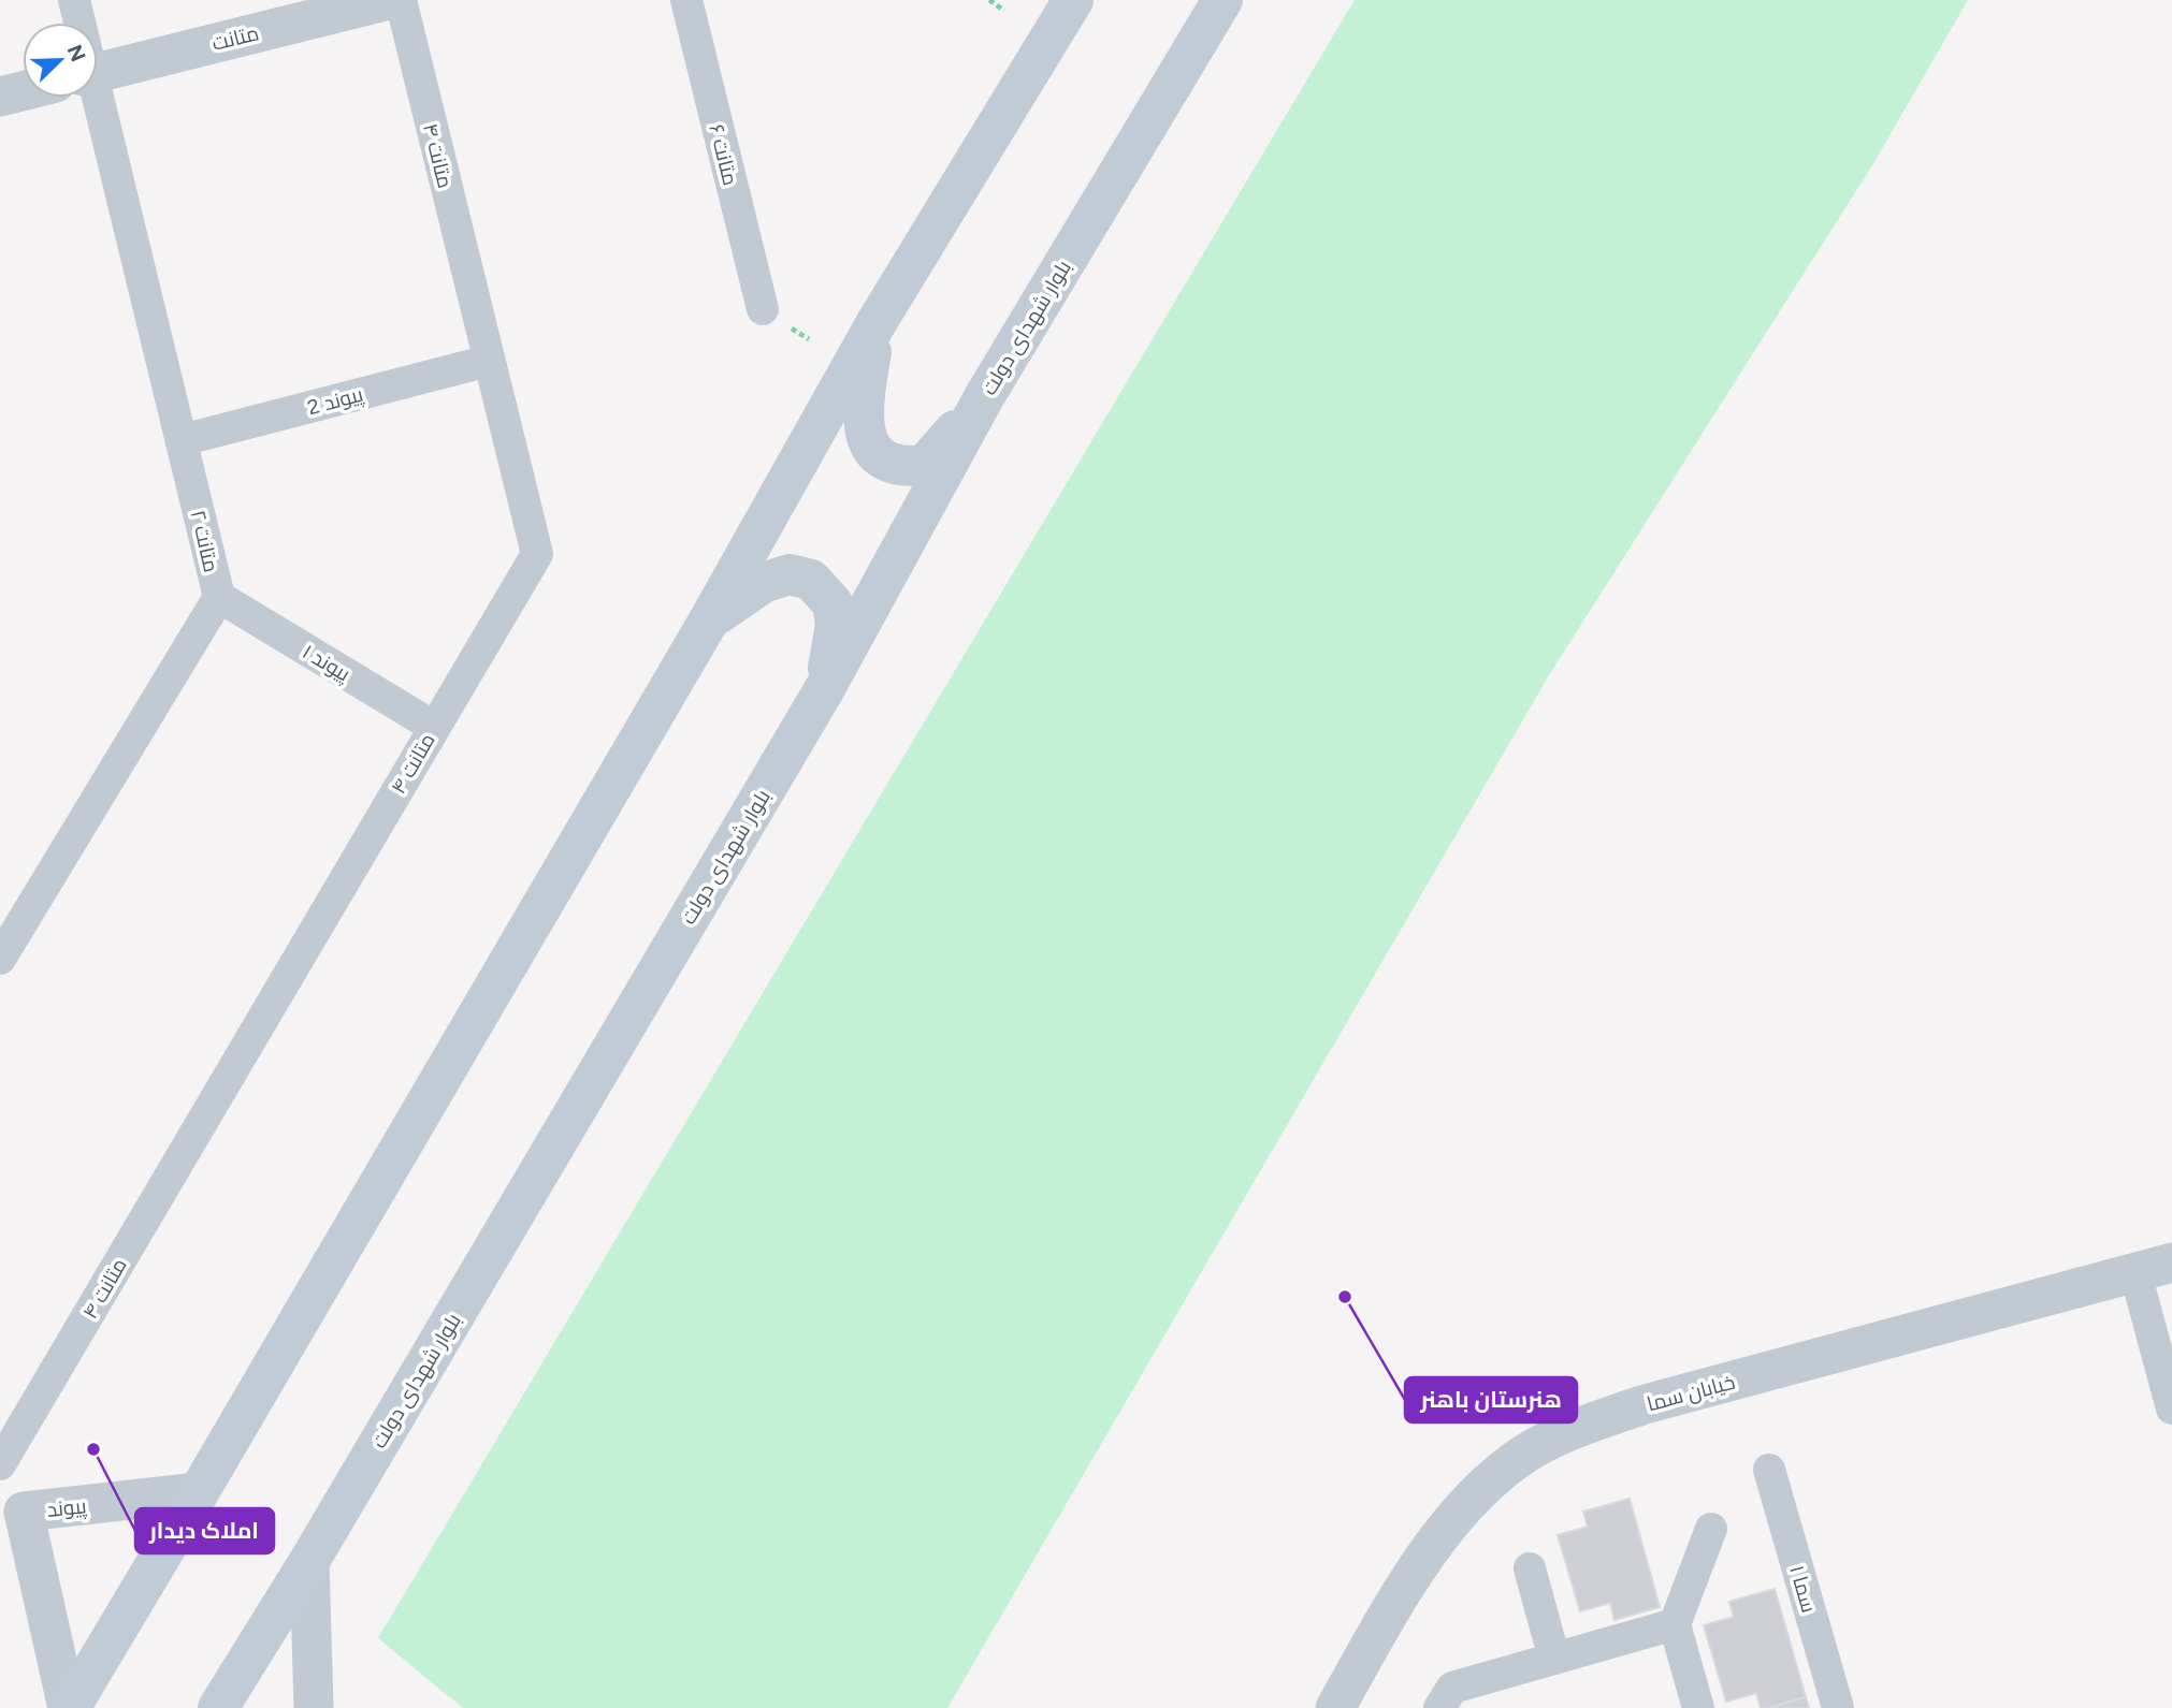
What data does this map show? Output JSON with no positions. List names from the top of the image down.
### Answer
{
  "streets": {
    "main road": ["بلوار شهدای دولت"],
    "street": [
      "متانت",
      "متانت ۶",
      "متانت ۴",
      "پیوند 2",
      "متانت ۲",
      "پیوند ۱",
      "خیابان سما",
      "پیوند",
      "سما ۱"
    ]
  },
  "crossings": [
    ["متانت ۴", "پیوند 2"],
    ["متانت ۴", "پیوند ۱"],
    ["پیوند 2", "متانت ۲"],
    ["متانت ۲", "پیوند ۱"]
  ],
  "places": ["هنرستان باهنر", "املاک دیدار"],
  "north": "top right"
}
